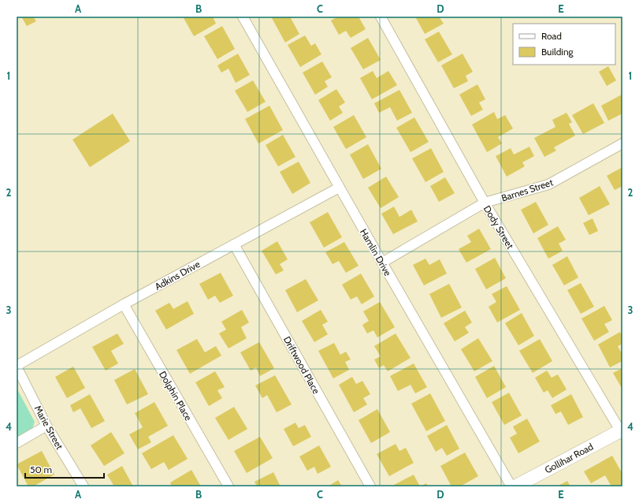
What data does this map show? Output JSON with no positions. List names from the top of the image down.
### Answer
{
  "streets": {
    "main road": ["Gollihar Road"],
    "street": [
      "Barnes Street",
      "Dody Street",
      "Hamlin Drive",
      "Adkins Drive",
      "Driftwood Place",
      "Dolphin Place",
      "Marie Street"
    ]
  },
  "crossings": [
    ["Barnes Street", "Dody Street"],
    ["Barnes Street", "Hamlin Drive"],
    ["Dody Street", "Gollihar Road"],
    ["Hamlin Drive", "Adkins Drive"],
    ["Adkins Drive", "Driftwood Place"],
    ["Adkins Drive", "Dolphin Place"],
    ["Adkins Drive", "Marie Street"]
  ],
  "legend": ["Road", "Building"],
  "scale_bar": "50 m",
  "grid": {
    "columns": [
      "A",
      "B",
      "C",
      "D",
      "E"
    ],
    "rows": [
      "1",
      "2",
      "3",
      "4"
    ]
  }
}
